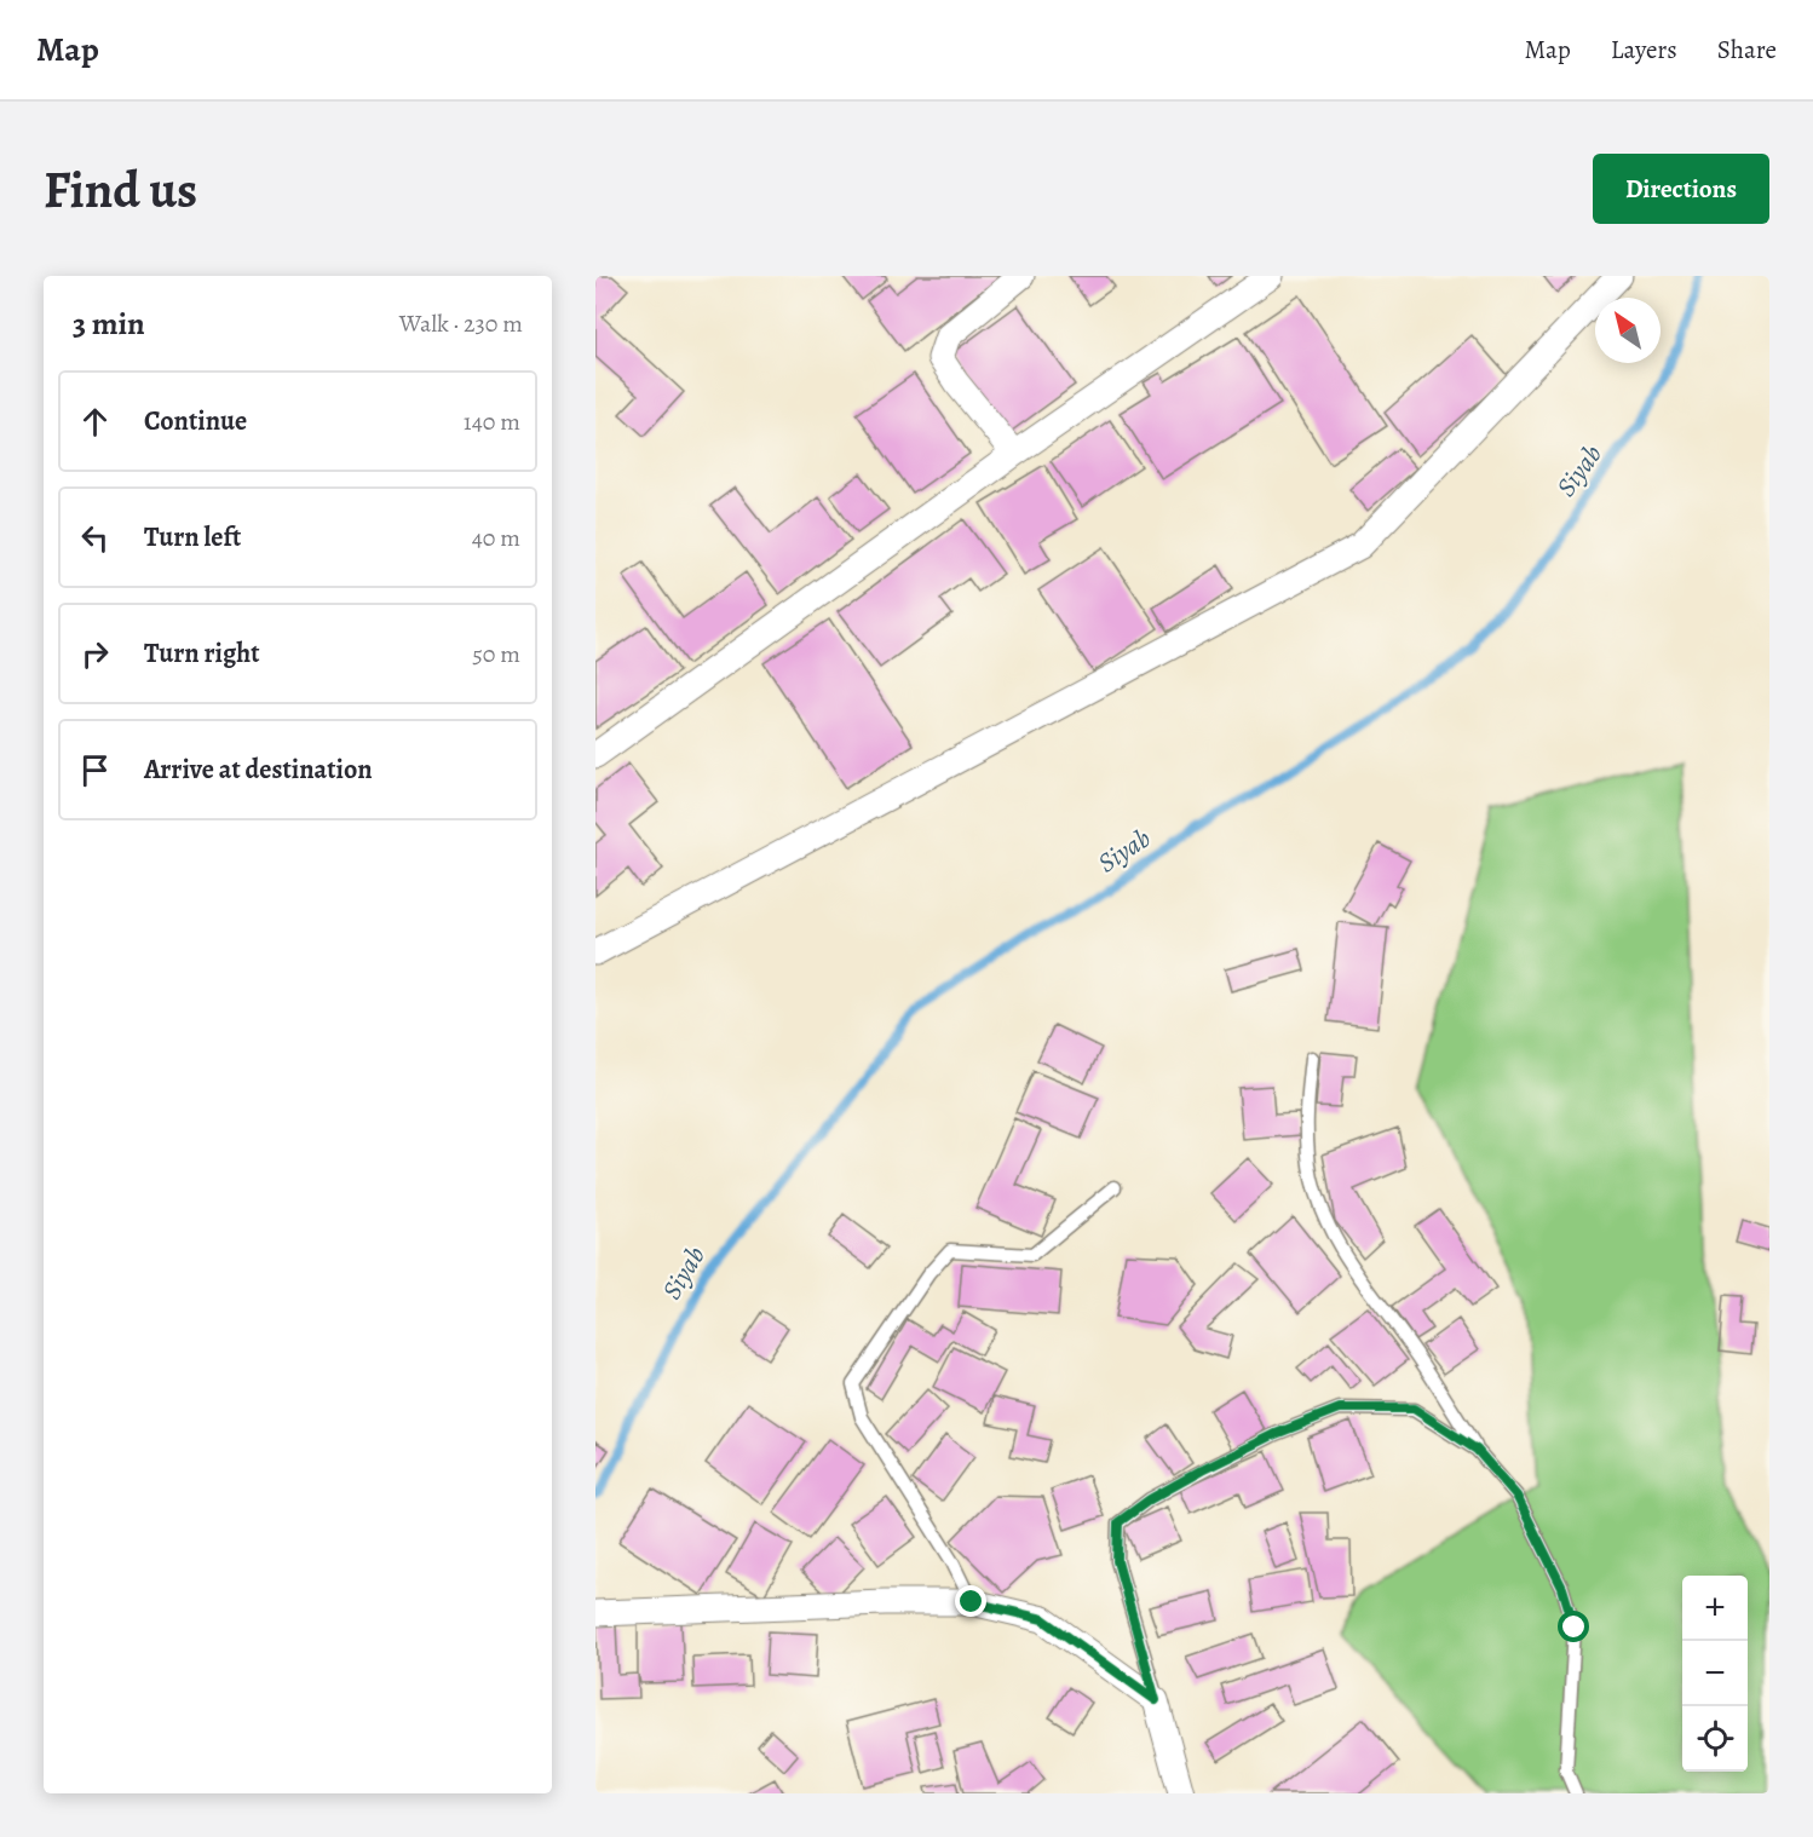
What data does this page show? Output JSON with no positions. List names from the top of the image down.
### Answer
{
  "water": ["Siyab"],
  "north": "top left",
  "page": {
    "header": "Map",
    "nav": ["Map", "Layers", "Share"],
    "buttons": "Directions",
    "title": "Find us",
    "heading": ["3 min", "Walk · 230 m"],
    "list": [
      ["Continue", "140 m"],
      ["Turn left", "40 m"],
      ["Turn right", "50 m"],
      "Arrive at destination"
    ],
    "map_buttons": ["+", "−"]
  }
}
